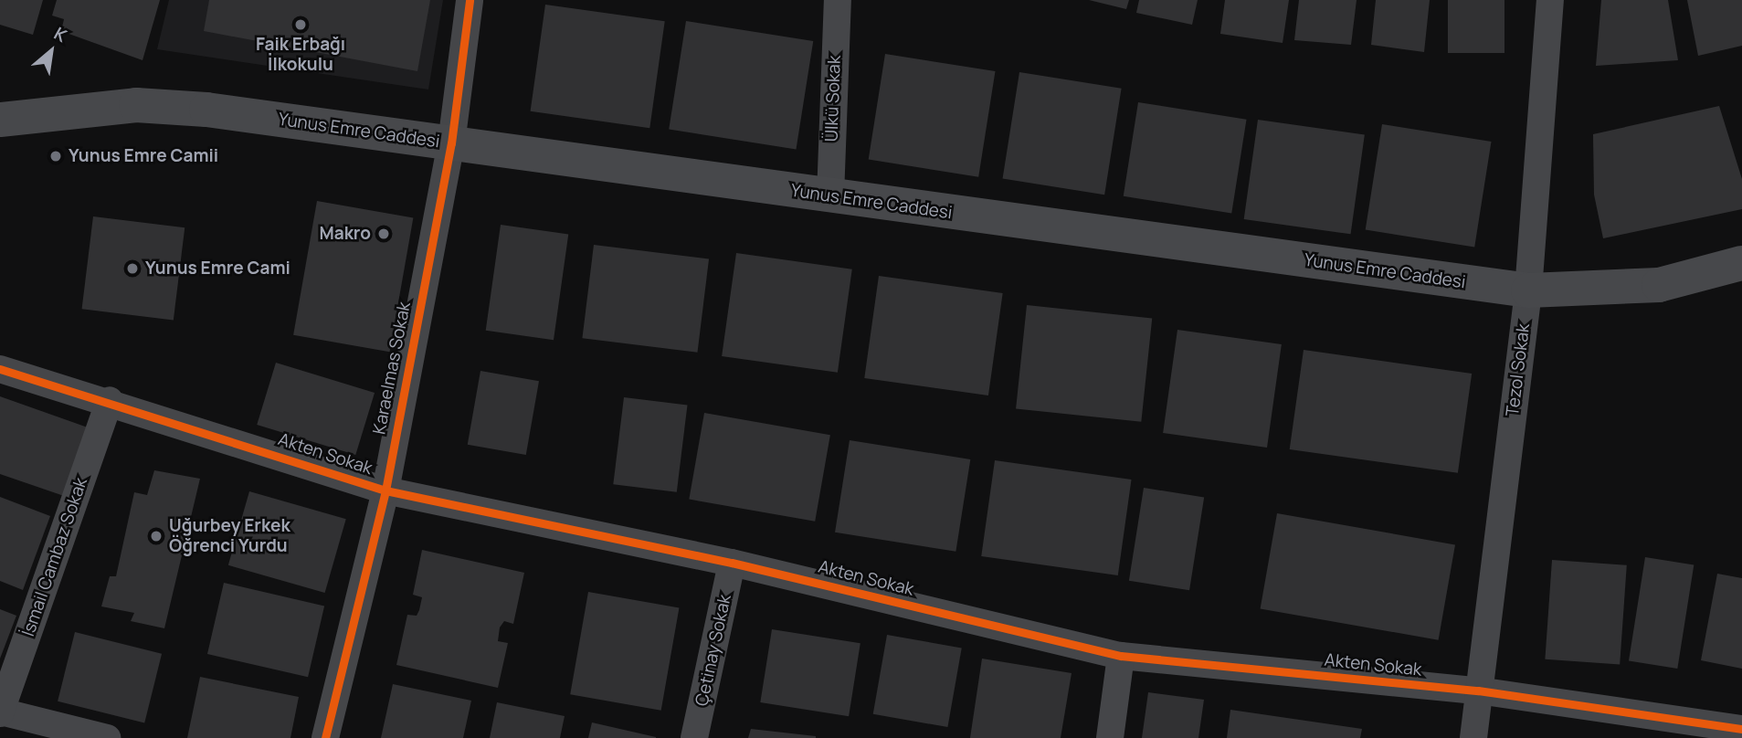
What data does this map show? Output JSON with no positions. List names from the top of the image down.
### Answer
{
  "streets": {
    "main road": ["Yunus Emre Caddesi"],
    "street": [
      "Ülkü Sokak",
      "Karaelmas Sokak",
      "Tezol Sokak",
      "Akten Sokak",
      "İsmail Cambaz Sokak",
      "Çetinay Sokak"
    ]
  },
  "crossings": [
    ["Ülkü Sokak", "Yunus Emre Caddesi"],
    ["Yunus Emre Caddesi", "Karaelmas Sokak"],
    ["Yunus Emre Caddesi", "Tezol Sokak"],
    ["Karaelmas Sokak", "Akten Sokak"],
    ["Tezol Sokak", "Akten Sokak"],
    ["Akten Sokak", "İsmail Cambaz Sokak"],
    ["Akten Sokak", "Çetinay Sokak"]
  ],
  "places": [
    "Faik Erbağı İlkokulu",
    "Yunus Emre Camii",
    "Makro",
    "Yunus Emre Cami",
    "Uğurbey Erkek Öğrenci Yurdu"
  ],
  "north": "top right"
}
